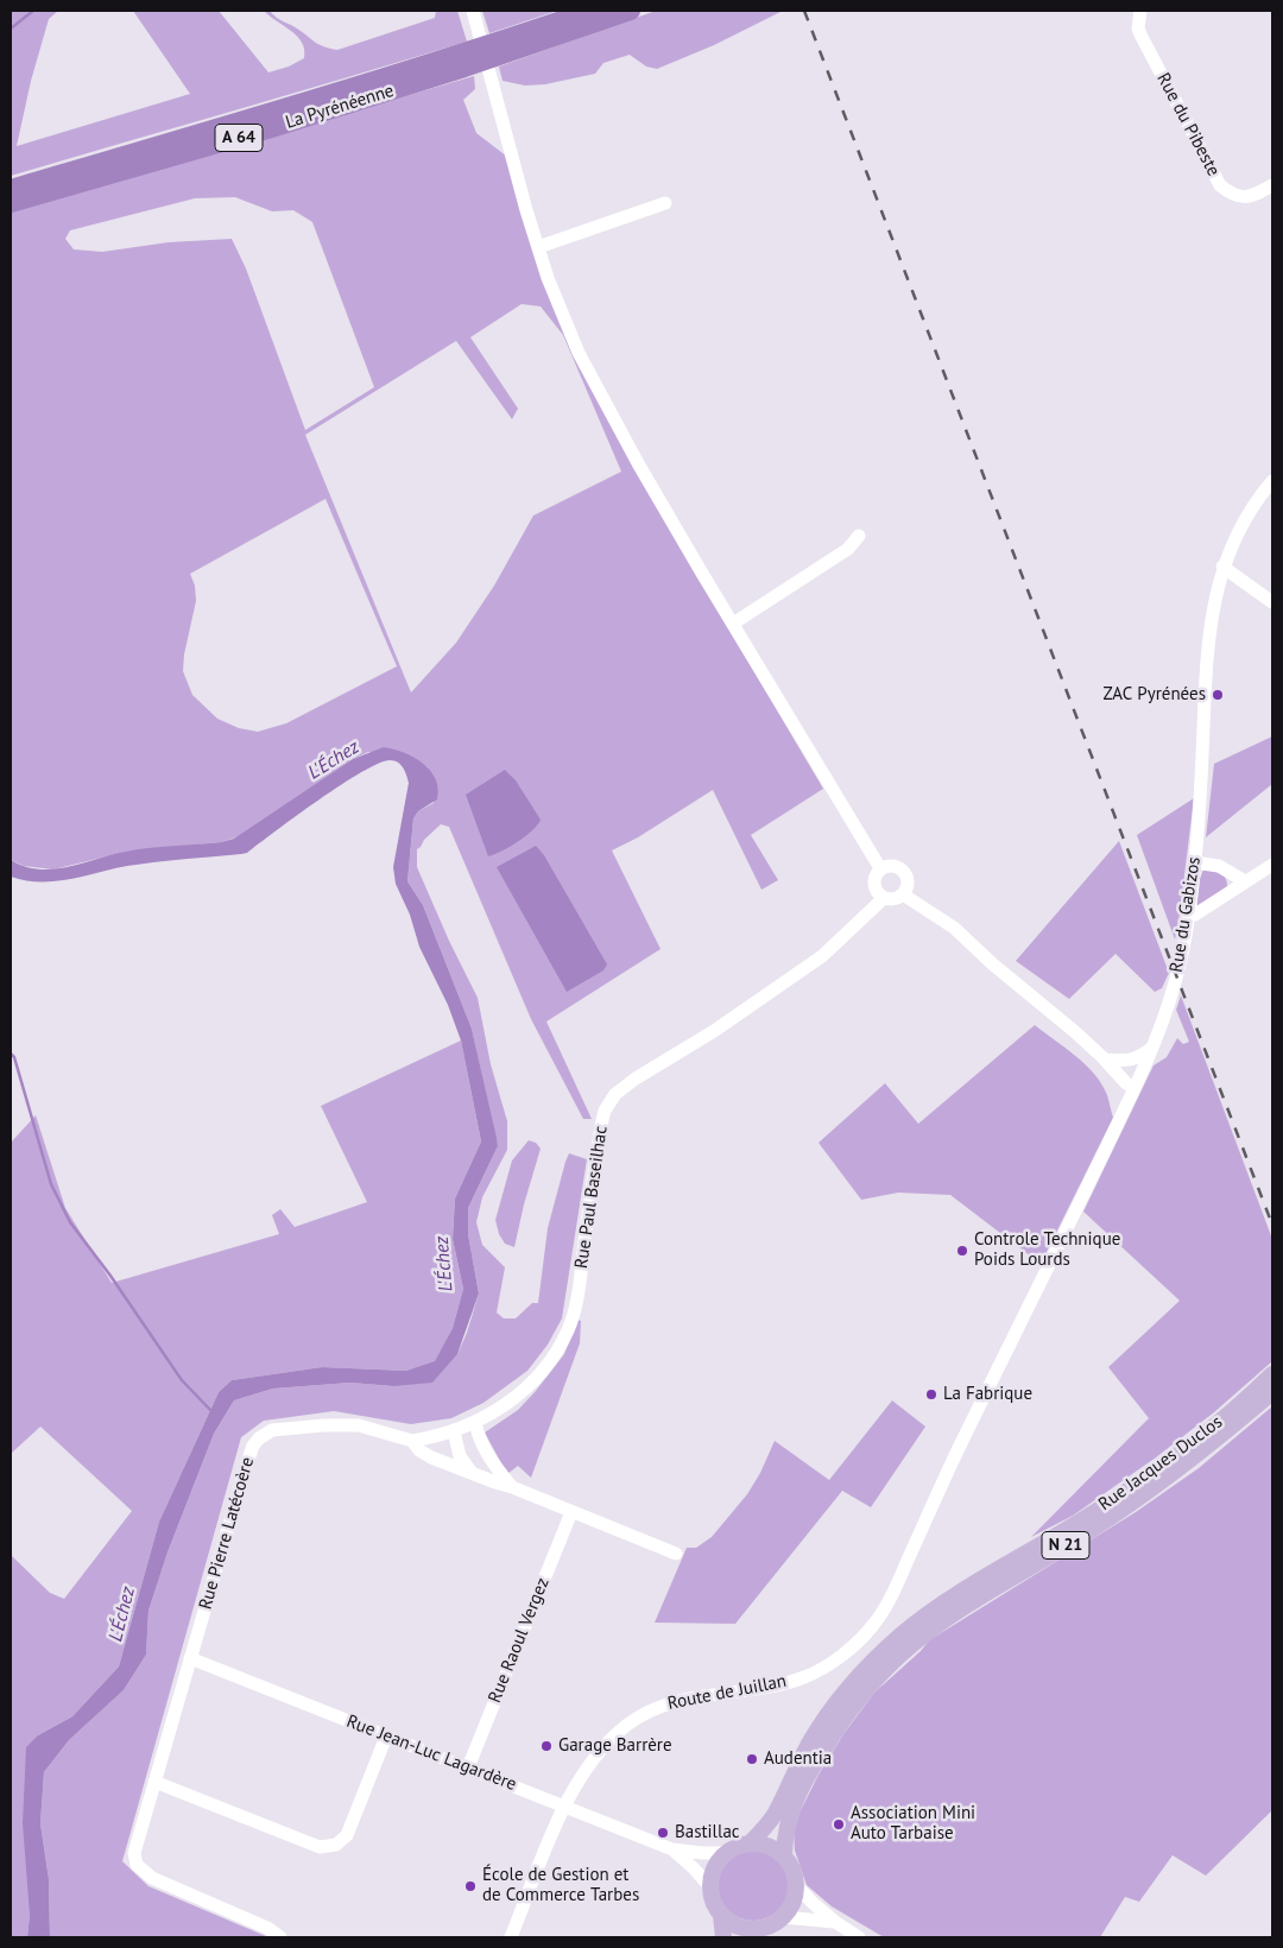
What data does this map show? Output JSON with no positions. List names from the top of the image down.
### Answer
{
  "streets": {
    "highway": ["La Pyrénéenne", "A 64"],
    "main road": ["Rue Jacques Duclos", "N 21"],
    "street": [
      "Rue du Pibeste",
      "Rue du Gabizos",
      "Rue Paul Baseilhac",
      "Rue Pierre Latécoère",
      "Rue Raoul Vergez",
      "Route de Juillan",
      "Rue Jean-Luc Lagardère"
    ]
  },
  "crossings": [
    ["Rue du Gabizos", "Route de Juillan"],
    ["Rue Paul Baseilhac", "Rue Pierre Latécoère"],
    ["Rue Jacques Duclos", "Rue Jean-Luc Lagardère"],
    ["Rue Pierre Latécoère", "Rue Raoul Vergez"],
    ["Rue Pierre Latécoère", "Rue Jean-Luc Lagardère"],
    ["Rue Raoul Vergez", "Rue Jean-Luc Lagardère"],
    ["Route de Juillan", "Rue Jean-Luc Lagardère"]
  ],
  "water": ["L'Échez"],
  "places": [
    "ZAC Pyrénées",
    "Controle Technique Poids Lourds",
    "La Fabrique",
    "Garage Barrère",
    "Audentia",
    "Association Mini Auto Tarbaise",
    "Bastillac",
    "École de Gestion et de Commerce Tarbes"
  ]
}
